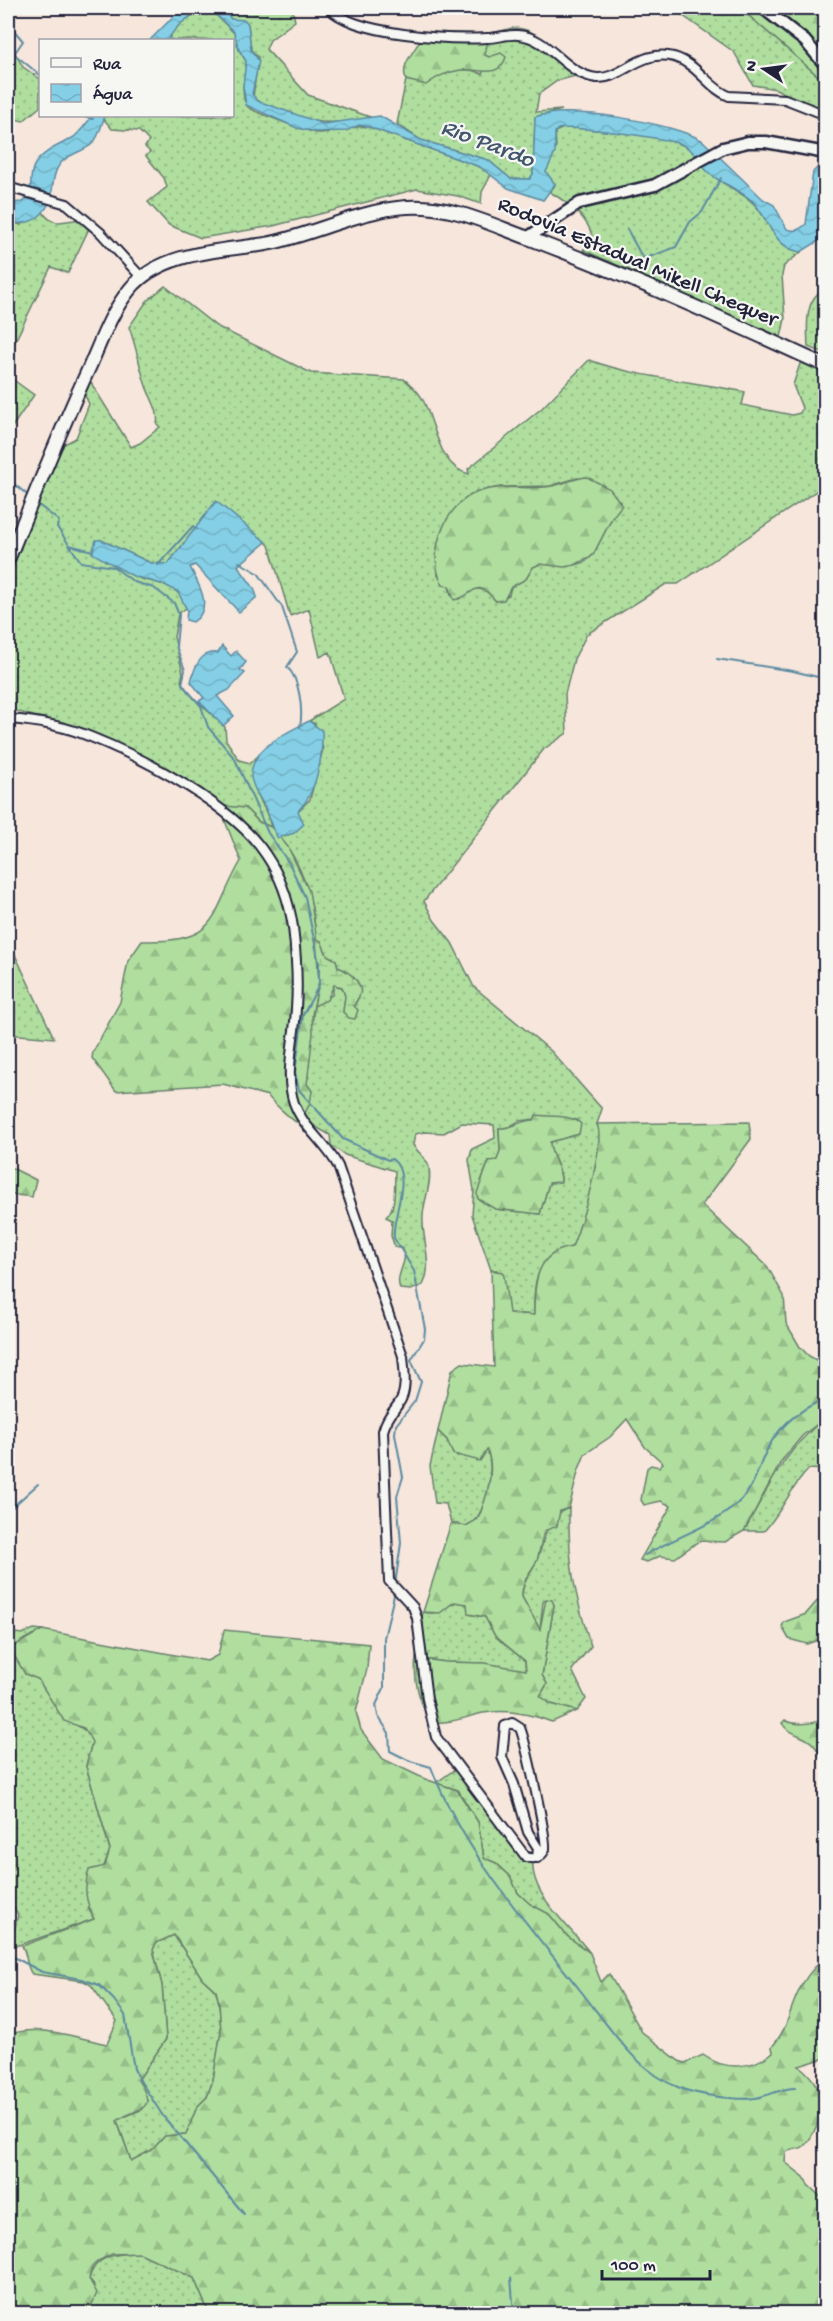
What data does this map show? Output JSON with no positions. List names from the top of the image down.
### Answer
{
  "streets": {
    "main road": ["Rodovia Estadual Mikell Chequer"]
  },
  "water": ["Rio Pardo"],
  "legend": ["Rua", "Água"],
  "scale_bar": "100 m",
  "north": "left"
}
